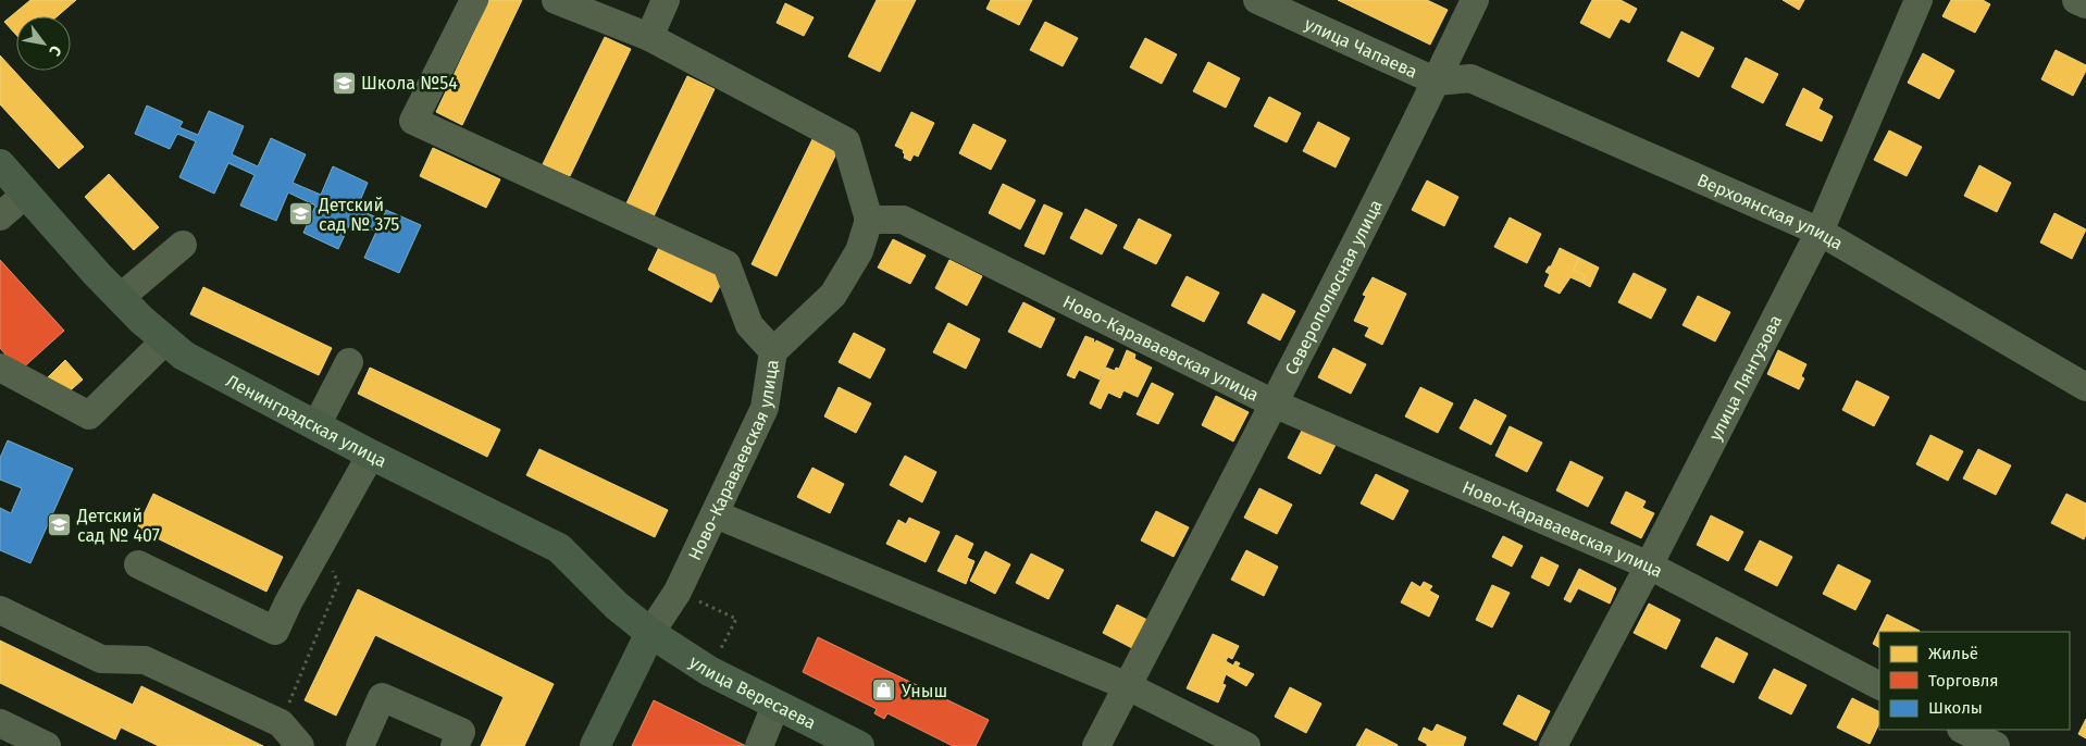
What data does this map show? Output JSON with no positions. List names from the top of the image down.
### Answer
{
  "streets": {
    "main road": ["Ленинградская улица", "улица Вересаева"],
    "street": [
      "улица Чапаева",
      "Верхоянская улица",
      "Северополюсная улица",
      "Ново-Караваевская улица",
      "улица Лянгузова"
    ]
  },
  "crossings": [
    ["улица Чапаева", "Верхоянская улица"],
    ["улица Чапаева", "Северополюсная улица"],
    ["Верхоянская улица", "Северополюсная улица"],
    ["Верхоянская улица", "улица Лянгузова"],
    ["Северополюсная улица", "Ново-Караваевская улица"],
    ["Ново-Караваевская улица", "улица Лянгузова"],
    ["Ново-Караваевская улица", "Ленинградская улица"],
    ["Ново-Караваевская улица", "улица Вересаева"],
    ["Ленинградская улица", "улица Вересаева"]
  ],
  "places": {
    "school or university": ["Школа №54", "Детский сад № 375", "Детский сад № 407"],
    "shop": ["Уныш"]
  },
  "legend": ["Жильё", "Торговля", "Школы"],
  "north": "bottom right"
}
